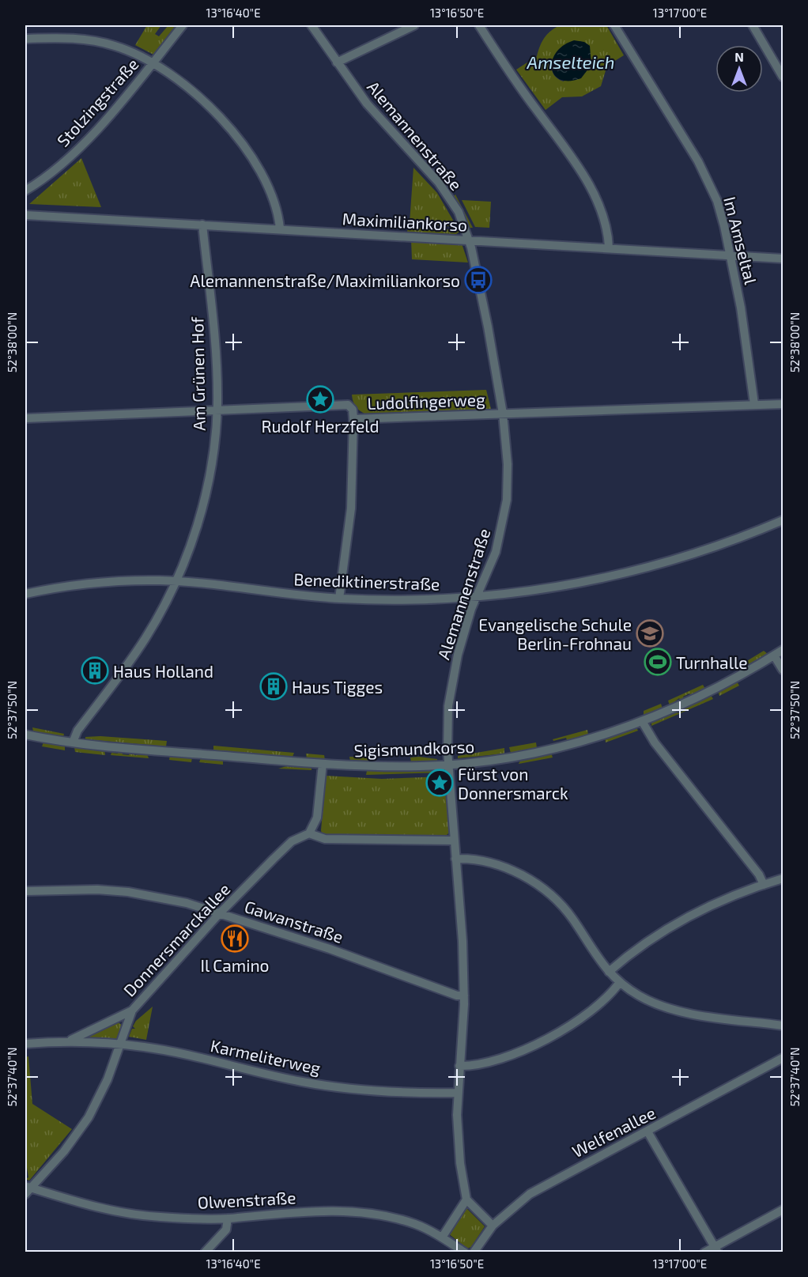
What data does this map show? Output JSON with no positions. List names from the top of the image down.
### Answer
{
  "streets": {
    "street": [
      "Stolzingstraße",
      "Alemannenstraße",
      "Maximiliankorso",
      "Im Amseltal",
      "Am Grünen Hof",
      "Ludolfingerweg",
      "Benediktinerstraße",
      "Sigismundkorso",
      "Gawanstraße",
      "Donnersmarckallee",
      "Karmeliterweg",
      "Welfenallee",
      "Olwenstraße"
    ]
  },
  "crossings": [
    ["Alemannenstraße", "Maximiliankorso"],
    ["Alemannenstraße", "Ludolfingerweg"],
    ["Alemannenstraße", "Benediktinerstraße"],
    ["Alemannenstraße", "Sigismundkorso"],
    ["Alemannenstraße", "Gawanstraße"],
    ["Alemannenstraße", "Karmeliterweg"],
    ["Maximiliankorso", "Im Amseltal"],
    ["Maximiliankorso", "Am Grünen Hof"],
    ["Im Amseltal", "Ludolfingerweg"],
    ["Am Grünen Hof", "Ludolfingerweg"],
    ["Am Grünen Hof", "Benediktinerstraße"],
    ["Am Grünen Hof", "Sigismundkorso"],
    ["Gawanstraße", "Donnersmarckallee"],
    ["Donnersmarckallee", "Karmeliterweg"],
    ["Donnersmarckallee", "Olwenstraße"]
  ],
  "water": ["Amselteich"],
  "places": {
    "bus stop": ["Alemannenstraße/Maximiliankorso"],
    "place": ["Rudolf Herzfeld", "Fürst von Donnersmarck"],
    "school or university": ["Evangelische Schule Berlin-Frohnau"],
    "sports": ["Turnhalle"],
    "building": ["Haus Holland", "Haus Tigges"],
    "restaurant": ["Il Camino"]
  },
  "north": "top",
  "coordinates": [
    "13°16'40\"E",
    "13°16'50\"E",
    "13°17'00\"E",
    "52°38'00\"N",
    "52°37'50\"N",
    "52°37'40\"N"
  ]
}
